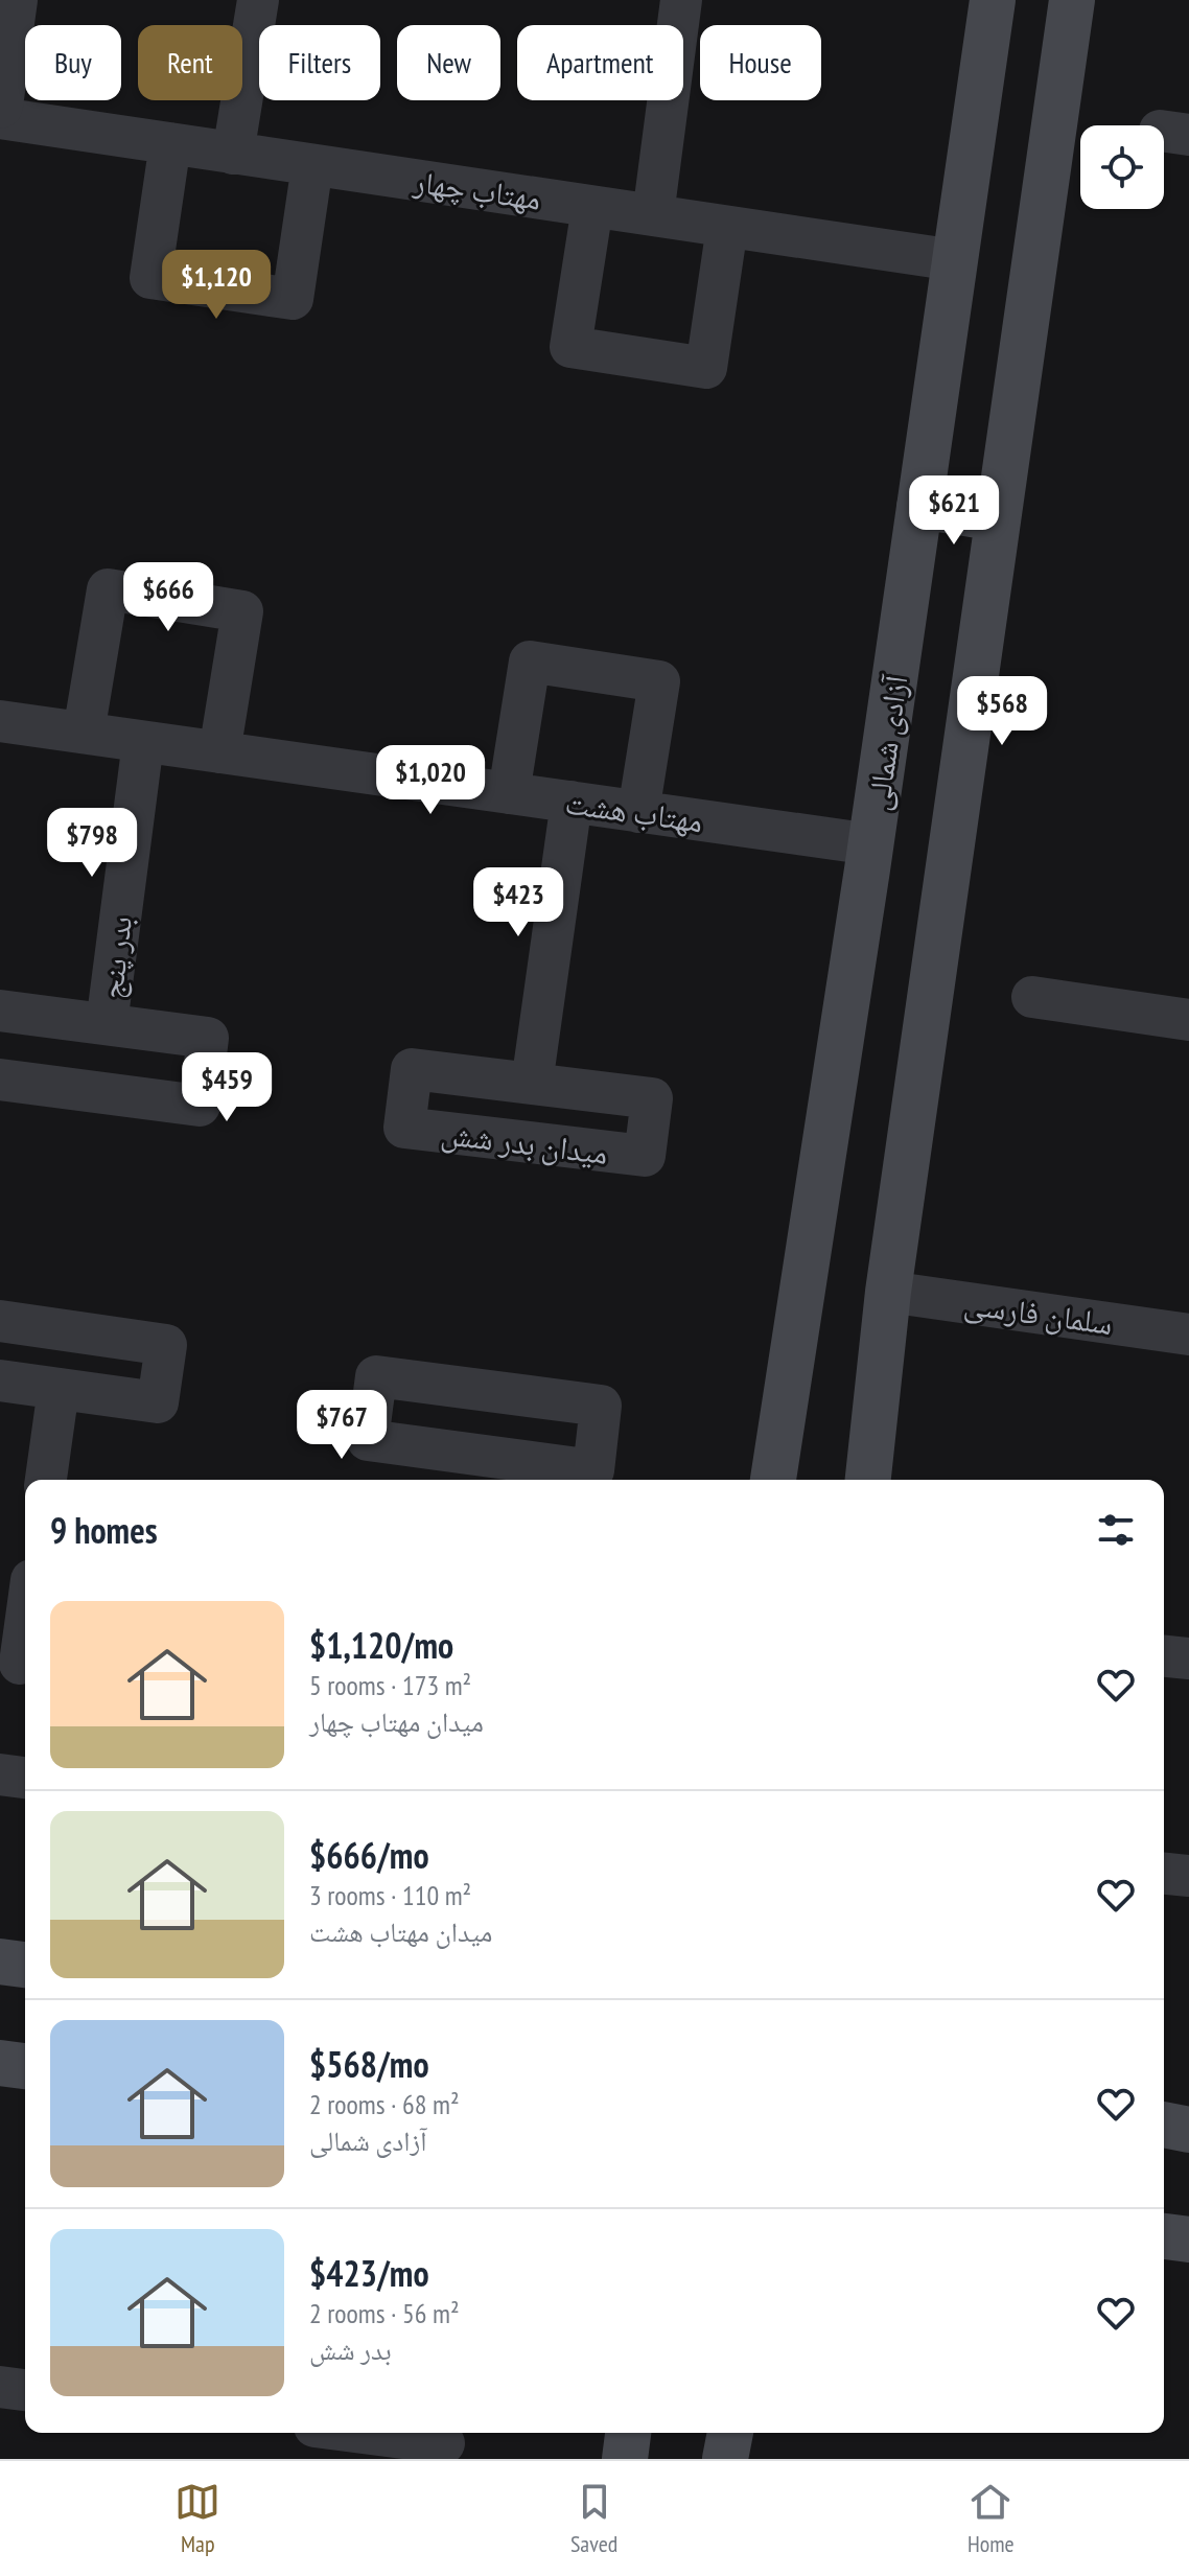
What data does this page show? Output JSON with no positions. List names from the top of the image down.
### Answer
{
  "streets": {
    "main road": ["آزادی شمالی"],
    "street": [
      "مهتاب چهار",
      "مهتاب هشت",
      "بدر پنج",
      "میدان بدر شش",
      "سلمان فارسی"
    ]
  },
  "crossings": [
    ["مهتاب چهار", "آزادی شمالی"],
    ["آزادی شمالی", "مهتاب هشت"],
    ["مهتاب هشت", "بدر پنج"]
  ],
  "page": {
    "chip": [
      "Buy",
      "Rent",
      "Filters",
      "New",
      "Apartment",
      "House"
    ],
    "price": [
      "$1,120",
      "$621",
      "$666",
      "$568",
      "$1,020",
      "$798",
      "$423",
      "$459",
      "$767"
    ],
    "heading": "9 homes",
    "list": [
      {
        "name": "$1,120/mo",
        "note": "5 rooms · 173 m² · میدان مهتاب چهار"
      },
      {
        "name": "$666/mo",
        "note": "3 rooms · 110 m² · میدان مهتاب هشت"
      },
      {
        "name": "$568/mo",
        "note": "2 rooms · 68 m² · آزادی شمالی"
      },
      {
        "name": "$423/mo",
        "note": "2 rooms · 56 m² · بدر شش"
      }
    ],
    "tabs": ["Map", "Saved", "Home"]
  }
}
